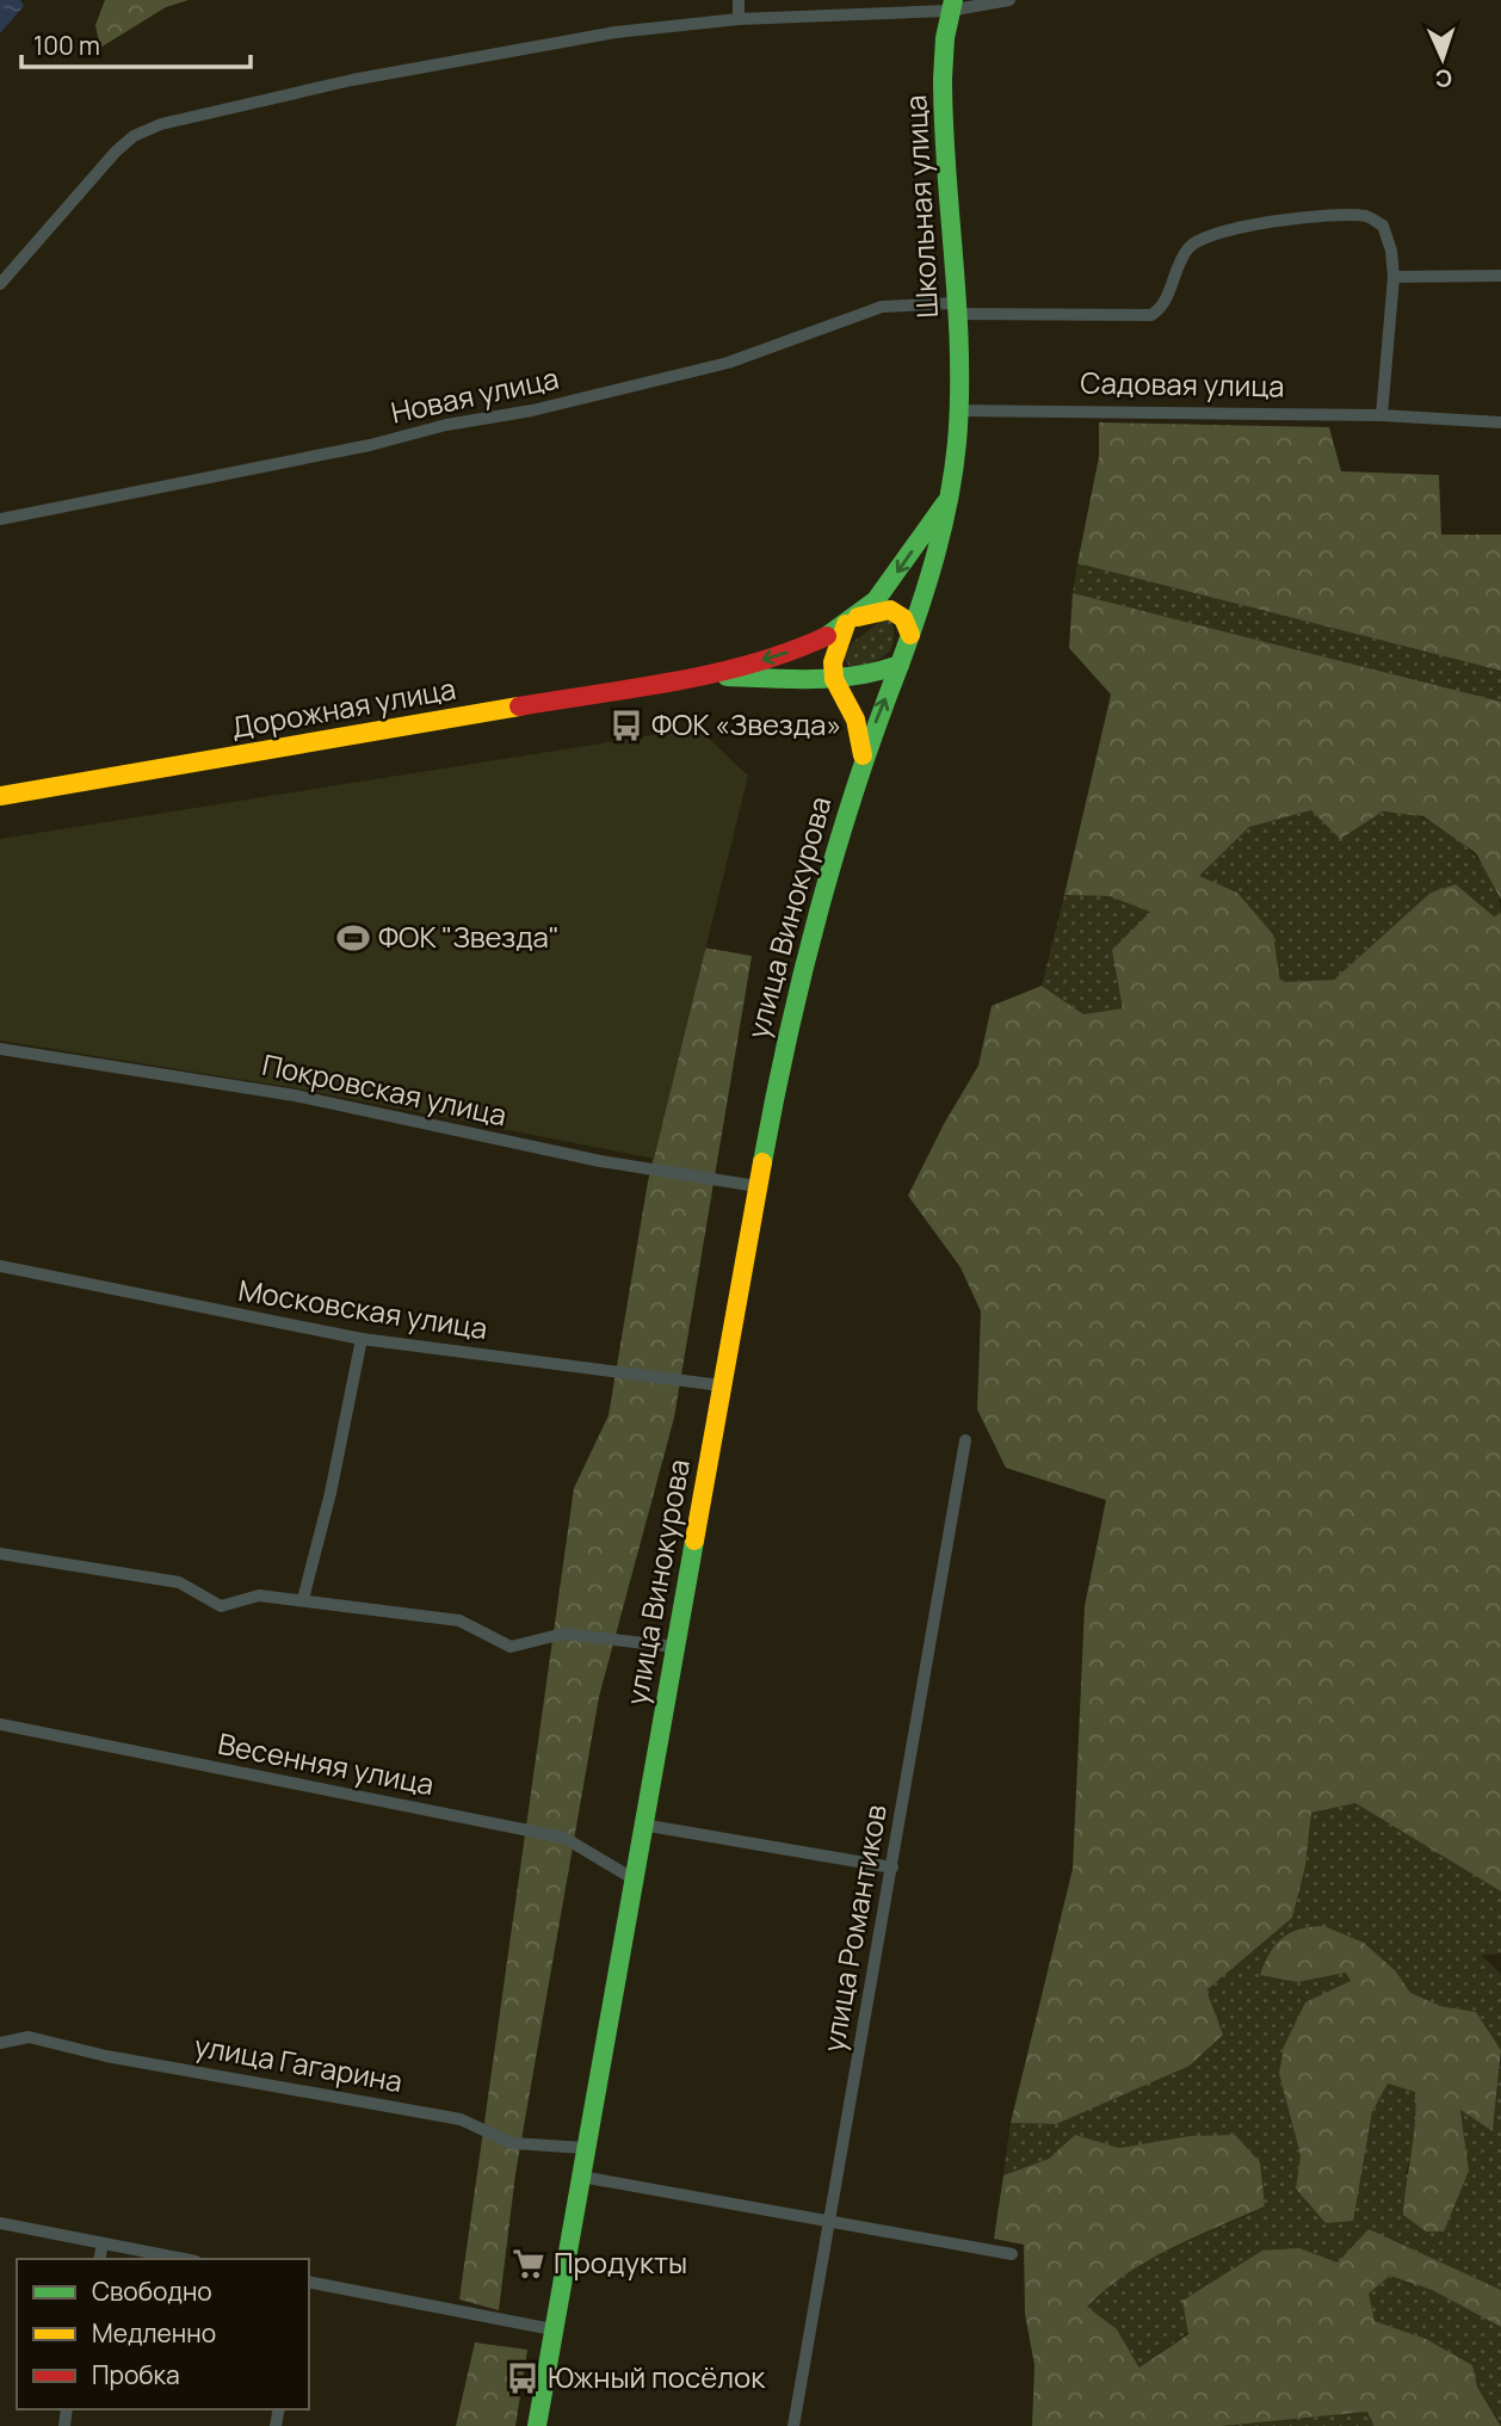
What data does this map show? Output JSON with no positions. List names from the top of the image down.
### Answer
{
  "streets": {
    "main road": ["Школьная улица", "Дорожная улица", "улица Винокурова"],
    "street": [
      "Садовая улица",
      "Новая улица",
      "Покровская улица",
      "Московская улица",
      "Весенняя улица",
      "улица Романтиков",
      "улица Гагарина"
    ]
  },
  "crossings": [
    ["Школьная улица", "Садовая улица"],
    ["Школьная улица", "Новая улица"],
    ["улица Винокурова", "Покровская улица"],
    ["улица Винокурова", "Московская улица"],
    ["улица Винокурова", "Весенняя улица"],
    ["улица Винокурова", "улица Гагарина"]
  ],
  "places": {
    "bus stop": ["ФОК «Звезда»", "Южный посёлок"],
    "sports": ["ФОК \"Звезда\""],
    "supermarket": ["Продукты"]
  },
  "legend": ["Свободно", "Медленно", "Пробка"],
  "scale_bar": "100 m",
  "north": "bottom"
}
